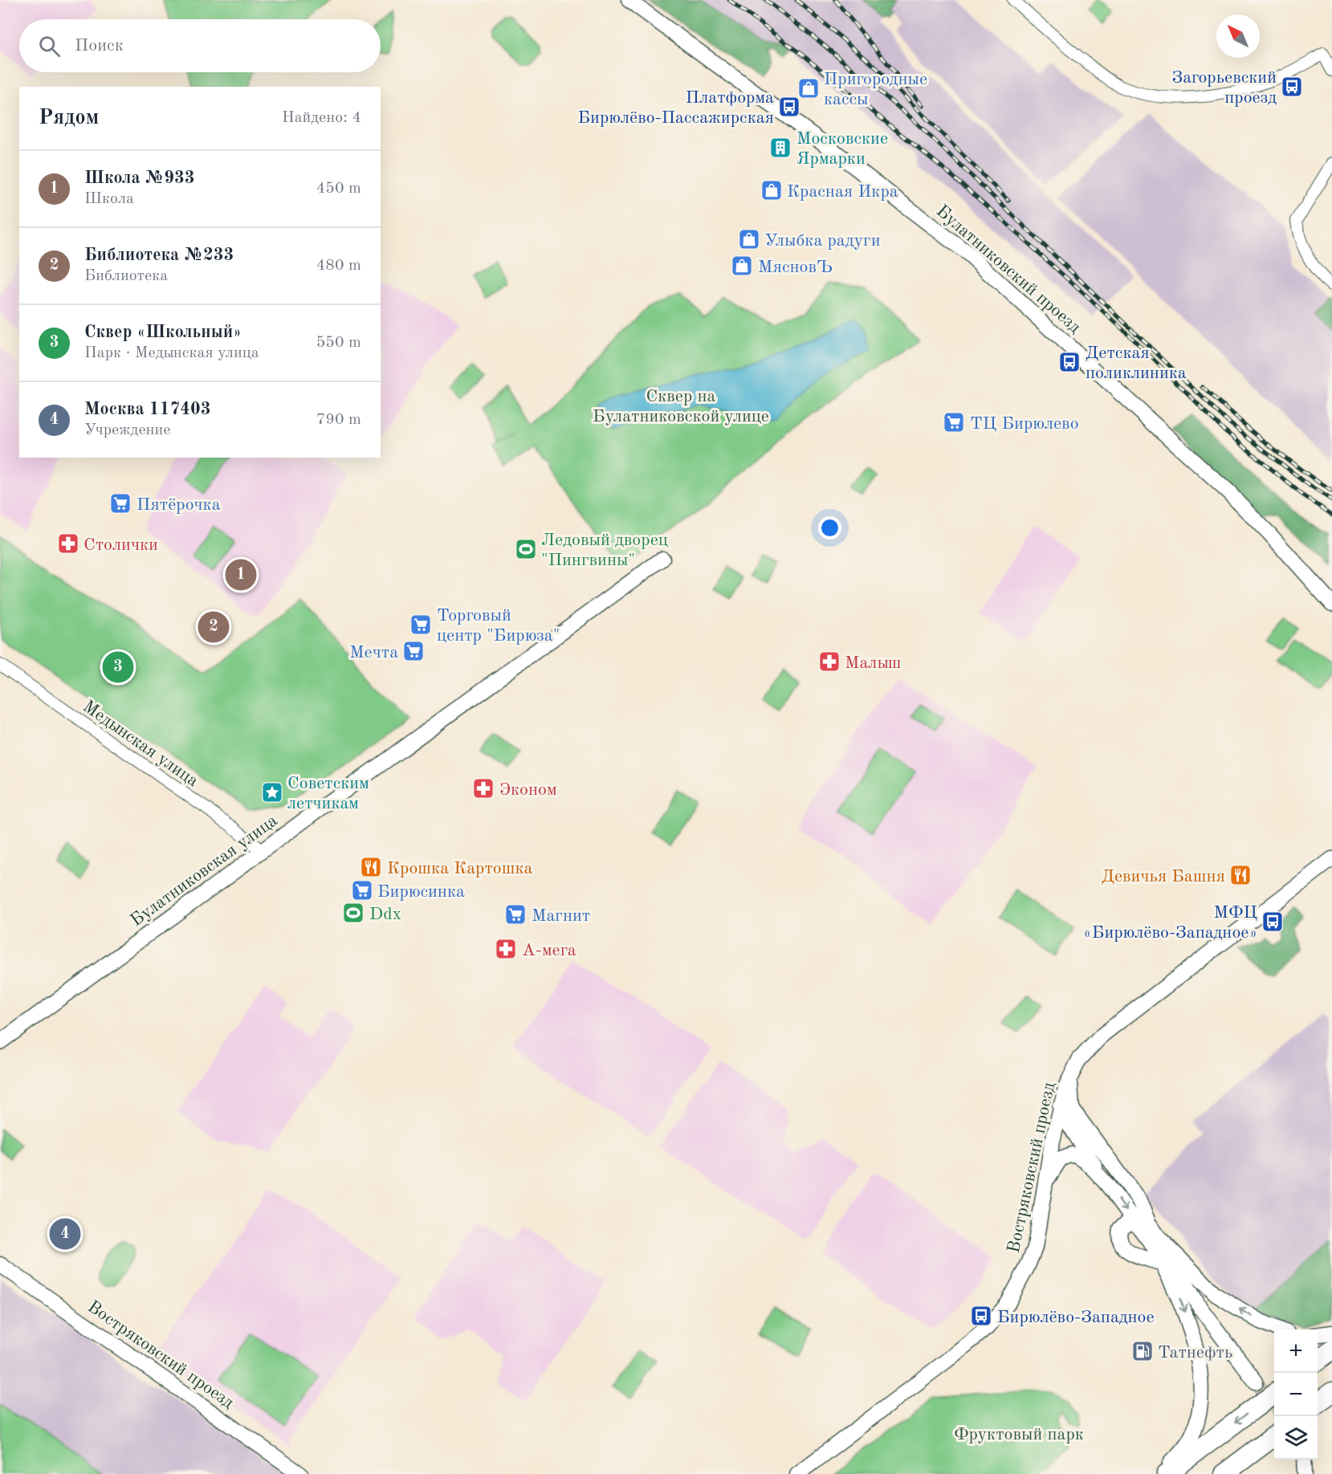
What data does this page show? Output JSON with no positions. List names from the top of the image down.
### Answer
{
  "streets": {
    "street": [
      "Булатниковский проезд",
      "Медынская улица",
      "Булатниковская улица",
      "Востряковский проезд"
    ]
  },
  "crossings": [
    ["Медынская улица", "Булатниковская улица"]
  ],
  "parks": ["Сквер на Булатниковской улице", "Фруктовый парк"],
  "places": {
    "bus stop": [
      "Загорьевский проезд",
      "Платформа Бирюлёво-Пассажирская",
      "Детская поликлиника",
      "МФЦ «Бирюлёво-Западное»",
      "Бирюлёво-Западное"
    ],
    "shop": [
      "Пригородные кассы",
      "Красная Икра",
      "Улыбка радуги",
      "МясновЪ"
    ],
    "building": ["Московские Ярмарки"],
    "supermarket": [
      "ТЦ Бирюлево",
      "Пятёрочка",
      "Торговый центр \"Бирюза\"",
      "Мечта",
      "Бирюсинка",
      "Магнит"
    ],
    "pharmacy": [
      "Столички",
      "Малыш",
      "Эконом",
      "А-мега"
    ],
    "sports": ["Ледовый дворец \"Пингвины\"", "Ddx"],
    "place": ["Cоветским летчикам"],
    "restaurant": ["Крошка Картошка", "Девичья Башня"],
    "fuel station": ["Татнефть"]
  },
  "north": "top left",
  "page": {
    "search": "Поиск",
    "heading": ["Рядом", "Найдено: 4"],
    "list": [
      {
        "mark": "1",
        "name": "Школа №933",
        "note": "Школа",
        "value": "450 m"
      },
      {
        "mark": "2",
        "name": "Библиотека №233",
        "note": "Библиотека",
        "value": "480 m"
      },
      {
        "mark": "3",
        "name": "Сквер «Школьный»",
        "note": "Парк · Медынская улица",
        "value": "550 m"
      },
      {
        "mark": "4",
        "name": "Москва 117403",
        "note": "Учреждение",
        "value": "790 m"
      }
    ],
    "pins": [
      "1",
      "2",
      "3",
      "4"
    ],
    "map_buttons": ["+", "−"]
  }
}
